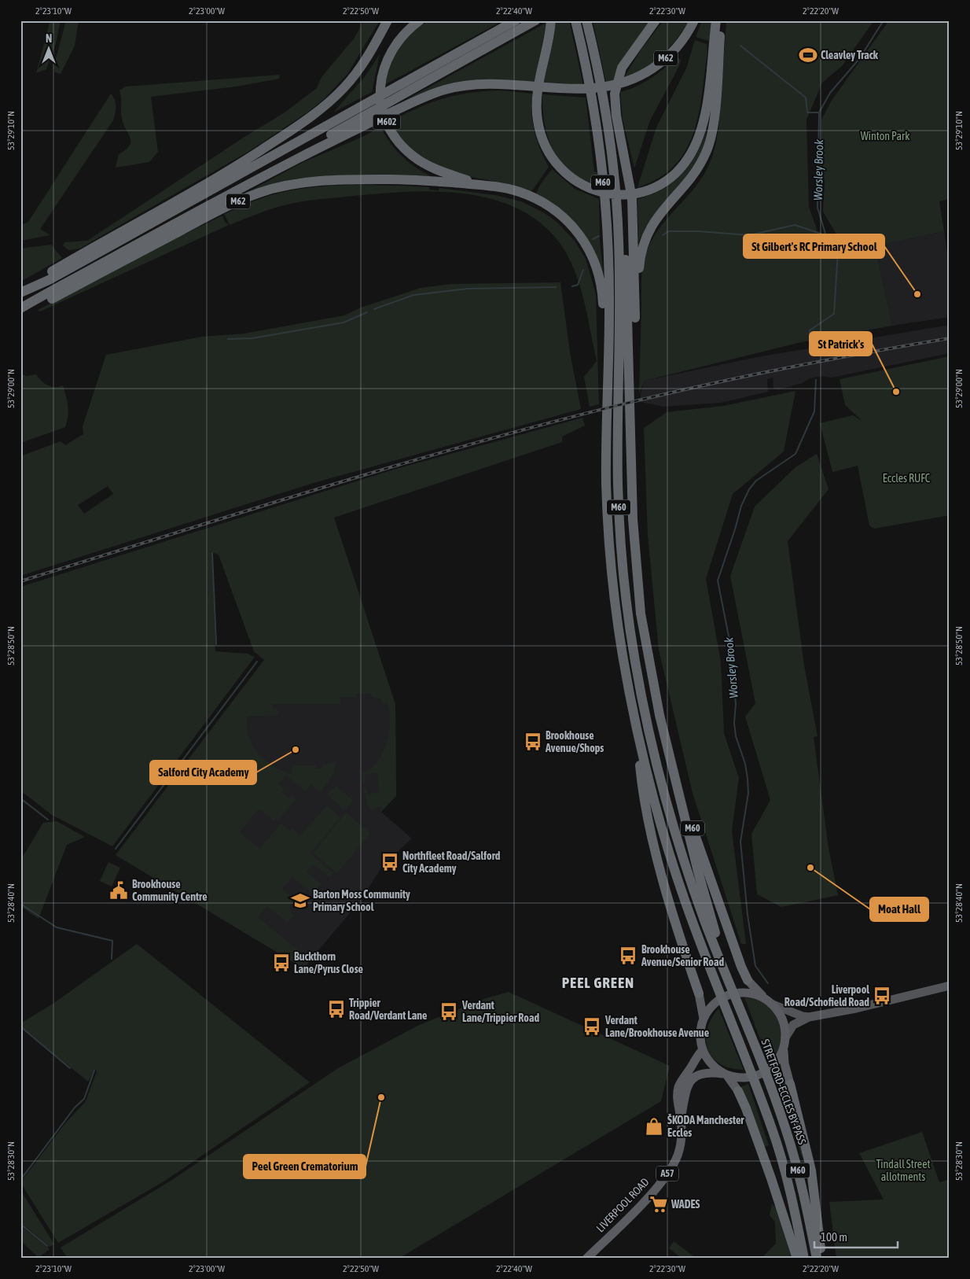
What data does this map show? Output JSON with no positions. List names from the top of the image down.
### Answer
{
  "streets": {
    "highway": [
      "M62",
      "M602",
      "M60",
      "STRETFORD-ECCLES BY-PASS",
      "A57",
      "LIVERPOOL ROAD"
    ]
  },
  "crossings": [
    ["M62", "M602"],
    ["M62", "M60"],
    ["M602", "M60"],
    ["M60", "STRETFORD-ECCLES BY-PASS"],
    ["A57", "LIVERPOOL ROAD"]
  ],
  "districts": ["PEEL GREEN"],
  "water": ["Worsley Brook"],
  "parks": ["Winton Park", "Eccles RUFC", "Tindall Street allotments"],
  "places": {
    "sports": ["Cleavley Track"],
    "other": [
      "St Gilbert's RC Primary School",
      "St Patrick's",
      "Salford City Academy",
      "Moat Hall",
      "Peel Green Crematorium"
    ],
    "bus stop": [
      "Brookhouse Avenue/Shops",
      "Northfleet Road/Salford City Academy",
      "Brookhouse Avenue/Senior Road",
      "Buckthorn Lane/Pyrus Close",
      "Liverpool Road/Schofield Road",
      "Trippier Road/Verdant Lane",
      "Verdant Lane/Trippier Road",
      "Verdant Lane/Brookhouse Avenue"
    ],
    "public building": ["Brookhouse Community Centre"],
    "school or university": ["Barton Moss Community Primary School"],
    "shop": ["ŠKODA Manchester Eccles"],
    "supermarket": ["WADES"]
  },
  "scale_bar": "100 m",
  "north": "top",
  "coordinates": [
    "2°23'10\"W",
    "2°23'00\"W",
    "2°22'50\"W",
    "2°22'40\"W",
    "2°22'30\"W",
    "2°22'20\"W",
    "53°29'10\"N",
    "53°29'00\"N",
    "53°28'50\"N",
    "53°28'40\"N",
    "53°28'30\"N"
  ]
}
